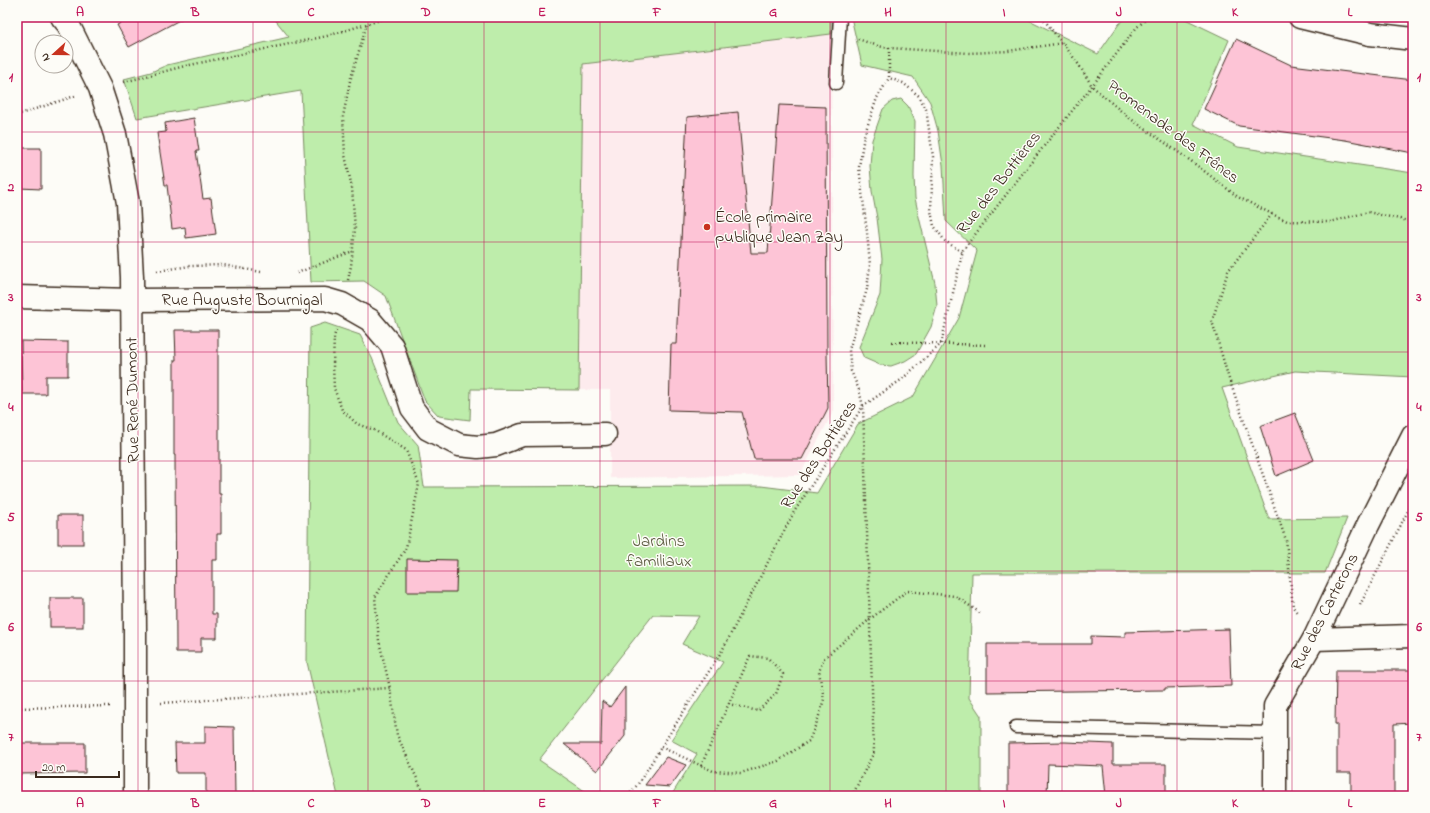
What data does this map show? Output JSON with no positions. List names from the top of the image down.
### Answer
{
  "streets": {
    "street": ["Rue Auguste Bournigal", "Rue René Dumont", "Rue des Carterons"],
    "path": ["Promenade des Frênes", "Rue des Bottières"]
  },
  "crossings": [
    ["Promenade des Frênes", "Rue des Bottières"],
    ["Rue Auguste Bournigal", "Rue René Dumont"]
  ],
  "parks": ["Jardins familiaux"],
  "places": ["École primaire publique Jean Zay"],
  "scale_bar": "20 m",
  "north": "left",
  "grid": {
    "columns": [
      "A",
      "B",
      "C",
      "D",
      "E",
      "F",
      "G",
      "H",
      "I",
      "J",
      "K",
      "L"
    ],
    "rows": [
      "1",
      "2",
      "3",
      "4",
      "5",
      "6",
      "7"
    ]
  }
}
